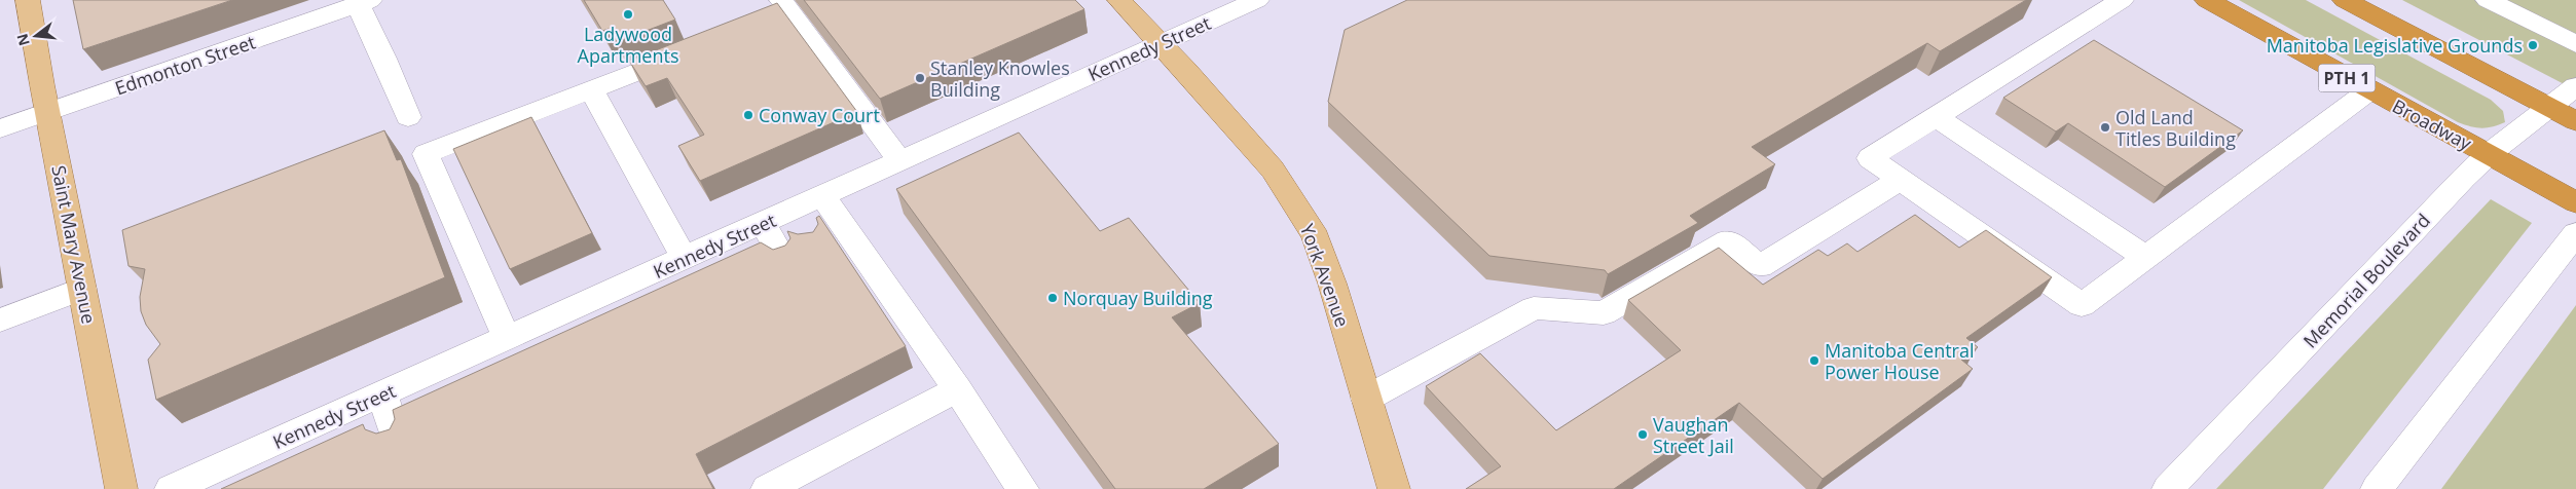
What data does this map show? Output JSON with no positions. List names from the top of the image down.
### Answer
{
  "streets": {
    "highway": ["PTH 1", "Broadway"],
    "main road": ["Saint Mary Avenue", "York Avenue"],
    "street": ["Kennedy Street", "Edmonton Street", "Memorial Boulevard"]
  },
  "crossings": [
    ["Kennedy Street", "York Avenue"],
    ["Edmonton Street", "Saint Mary Avenue"],
    ["Broadway", "Memorial Boulevard"]
  ],
  "places": [
    "Ladywood Apartments",
    "Manitoba Legislative Grounds",
    "Stanley Knowles Building",
    "Conway Court",
    "Old Land Titles Building",
    "Norquay Building",
    "Manitoba Central Power House",
    "Vaughan Street Jail"
  ],
  "north": "left"
}
